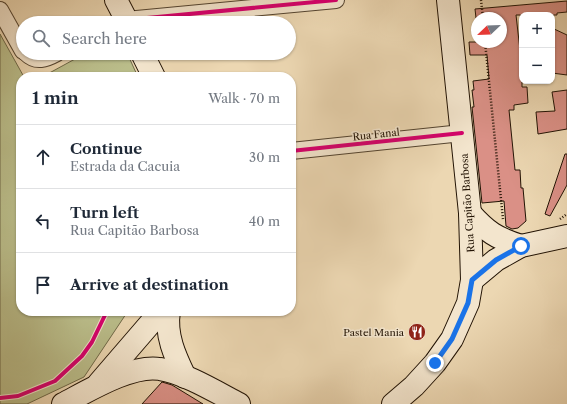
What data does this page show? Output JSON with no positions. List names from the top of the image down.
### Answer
{
  "streets": {
    "main road": ["Rua Capitão Barbosa"],
    "street": ["Rua Fanal"]
  },
  "crossings": [
    ["Rua Fanal", "Rua Capitão Barbosa"]
  ],
  "places": {
    "restaurant": ["Pastel Mania"]
  },
  "north": "bottom left",
  "page": {
    "map_buttons": ["+", "−"],
    "search": "Search here",
    "heading": ["1 min", "Walk · 70 m"],
    "list": [
      ["Continue", "Estrada da Cacuia", "30 m"],
      ["Turn left", "Rua Capitão Barbosa", "40 m"],
      "Arrive at destination"
    ]
  }
}
